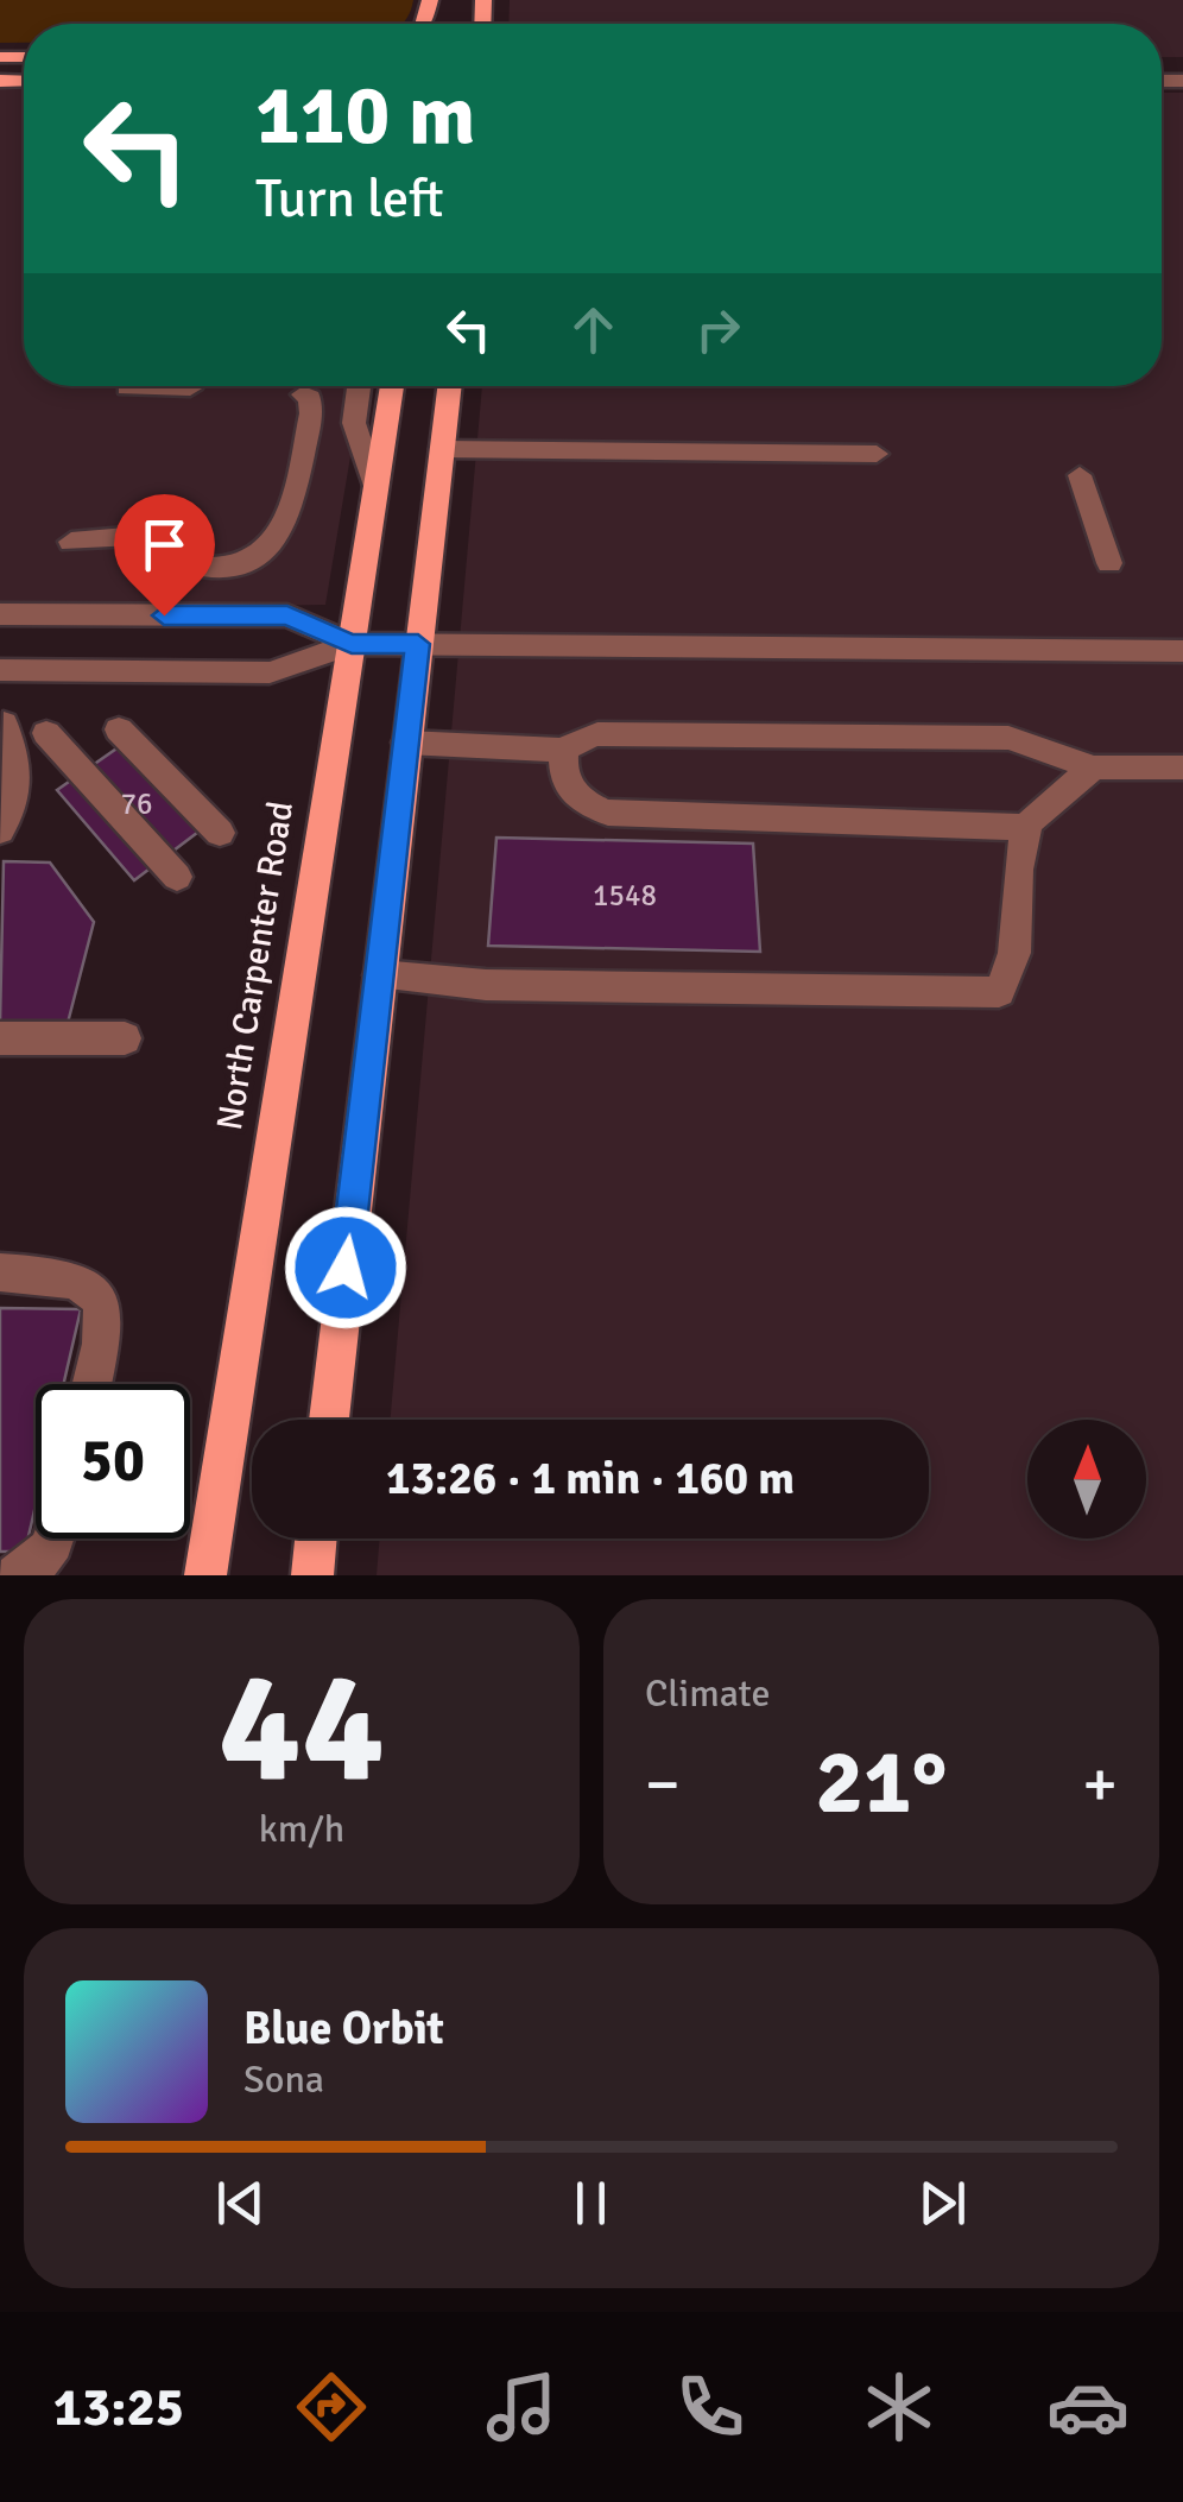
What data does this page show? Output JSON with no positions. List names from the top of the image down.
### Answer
{
  "streets": {
    "main road": ["North Carpenter Road"]
  },
  "house_numbers": ["76", "1548"],
  "north": "top",
  "page": {
    "turn": ["110 m", "Turn left"],
    "limit": "50",
    "trip": "13:26 · 1 min · 160 m",
    "tile": [
      ["44", "km/h"],
      "Climate"
    ],
    "heat": ["−", "21°", "+"],
    "song": ["Blue Orbit", "Sona"],
    "tabs": "13:25"
  }
}
